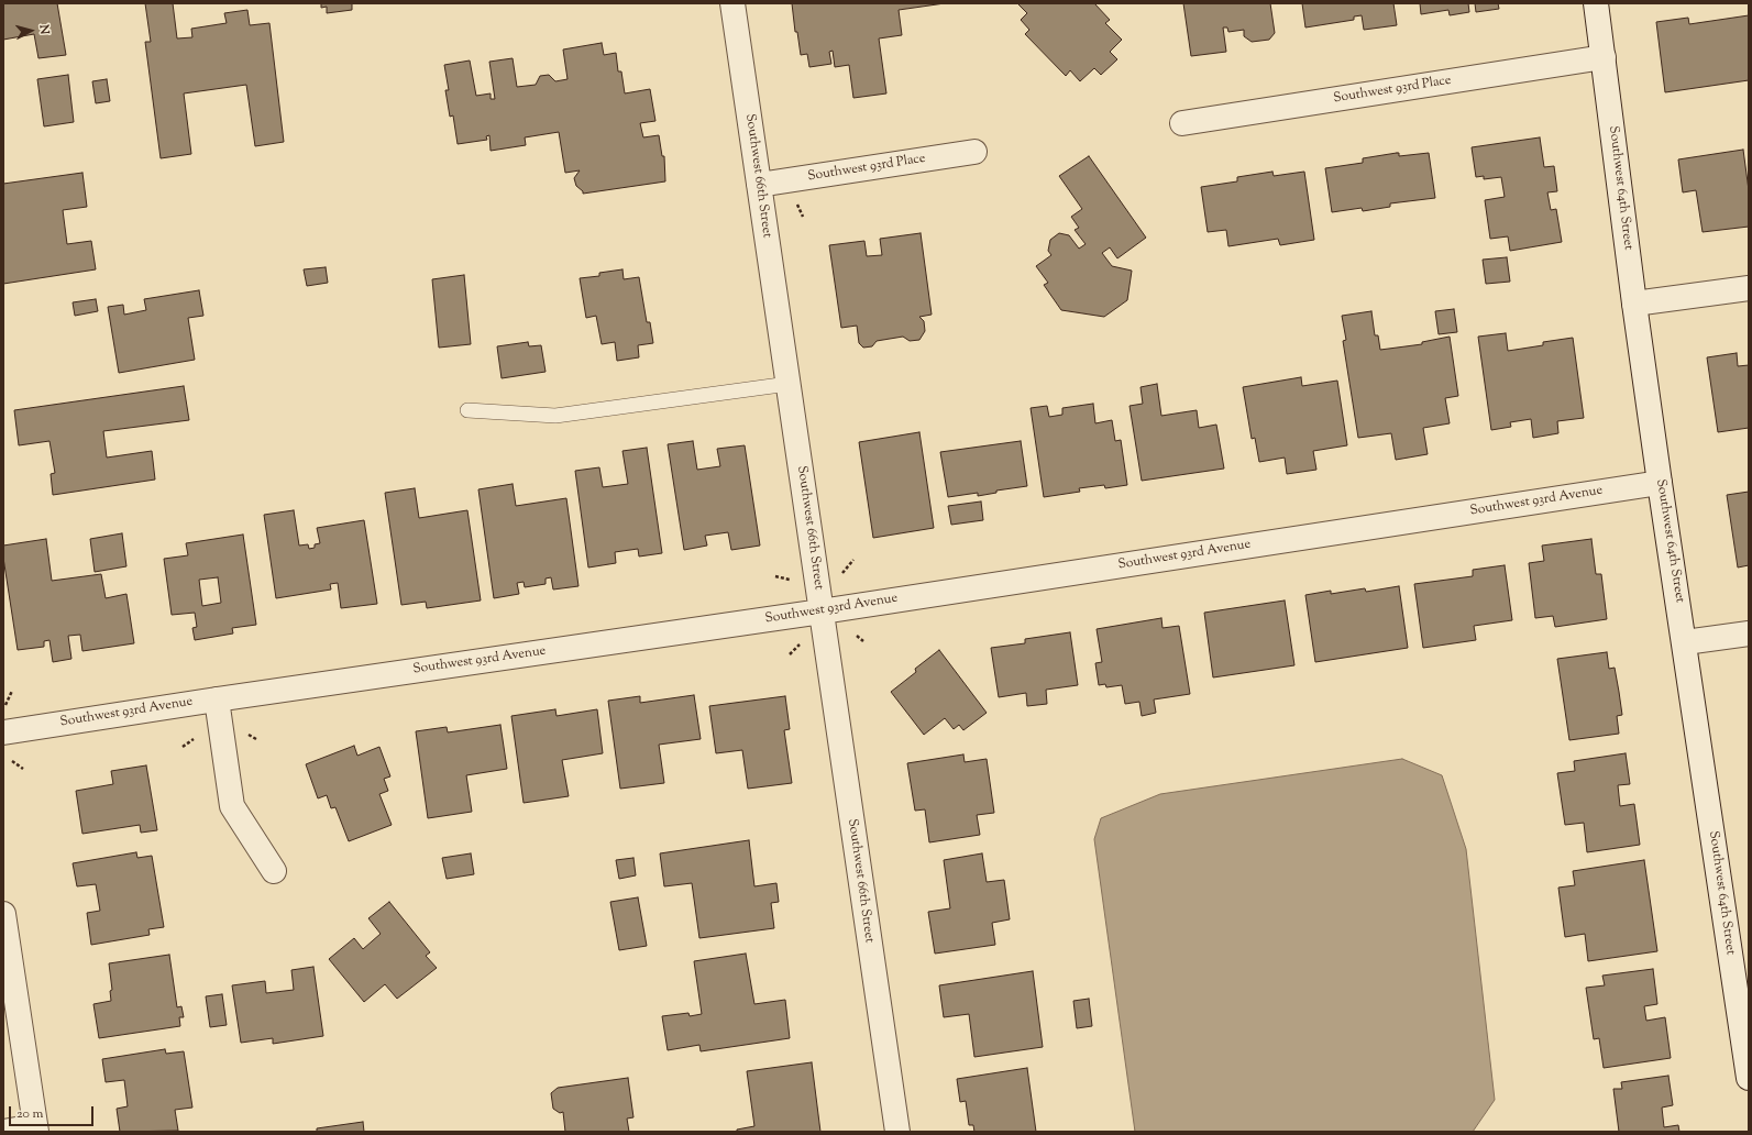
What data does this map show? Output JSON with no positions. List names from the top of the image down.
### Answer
{
  "streets": {
    "street": [
      "Southwest 93rd Place",
      "Southwest 66th Street",
      "Southwest 64th Street",
      "Southwest 93rd Avenue"
    ]
  },
  "crossings": [
    ["Southwest 93rd Place", "Southwest 66th Street"],
    ["Southwest 93rd Place", "Southwest 64th Street"],
    ["Southwest 66th Street", "Southwest 93rd Avenue"],
    ["Southwest 64th Street", "Southwest 93rd Avenue"]
  ],
  "scale_bar": "20 m",
  "north": "right"
}
